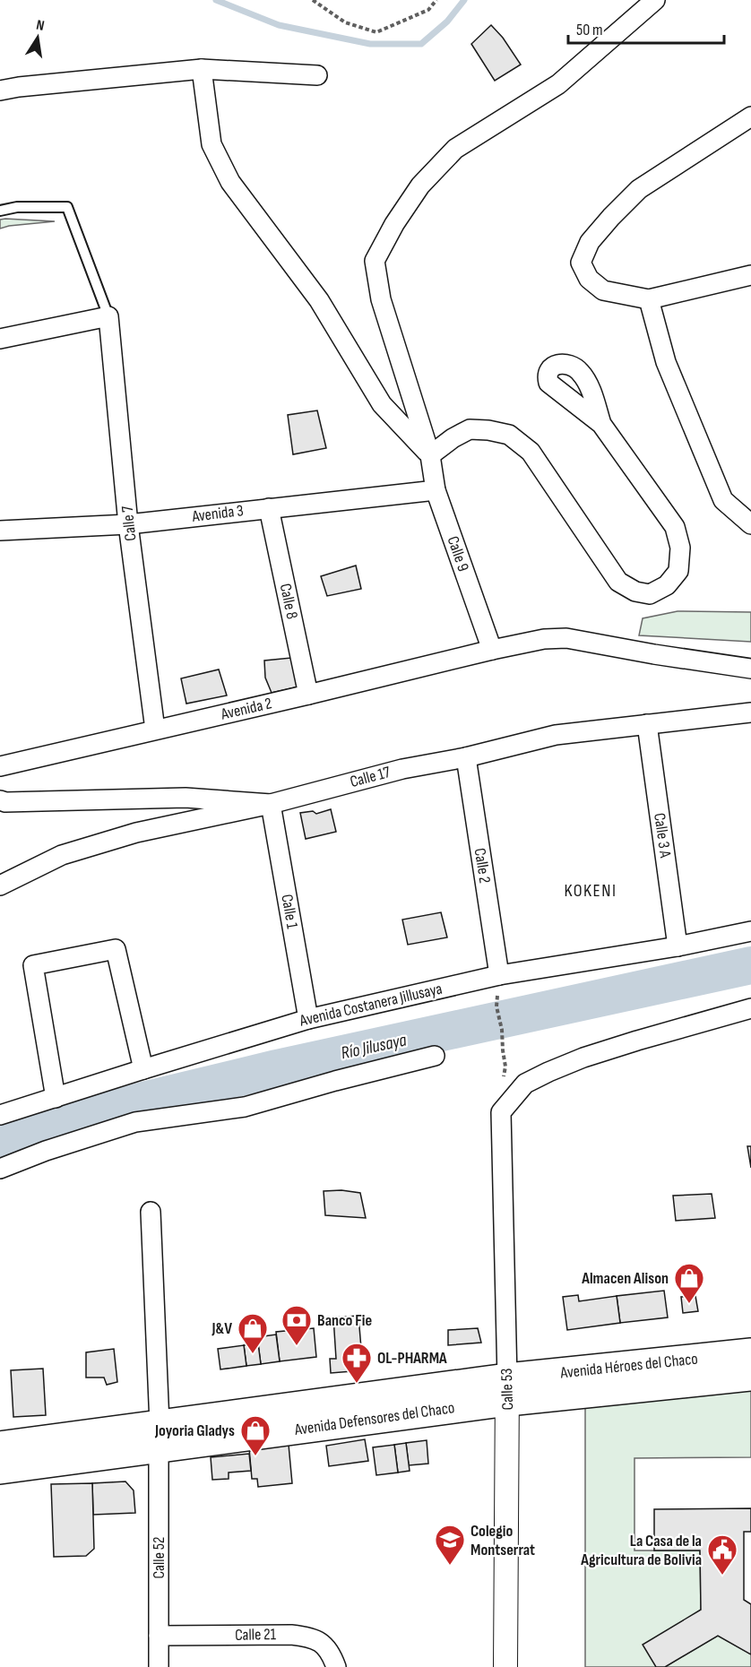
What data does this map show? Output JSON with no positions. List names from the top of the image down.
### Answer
{
  "streets": {
    "main road": ["Avenida Héroes del Chaco", "Avenida Defensores del Chaco"],
    "street": [
      "Avenida 3",
      "Calle 7",
      "Calle 9",
      "Calle 8",
      "Avenida 2",
      "Calle 17",
      "Calle 3 A",
      "Calle 2",
      "Calle 1",
      "Avenida Costanera Jillusaya",
      "Calle 53",
      "Calle 52",
      "Calle 21"
    ]
  },
  "crossings": [
    ["Avenida 3", "Calle 7"],
    ["Avenida 3", "Calle 9"],
    ["Avenida 3", "Calle 8"],
    ["Calle 7", "Avenida 2"],
    ["Calle 9", "Avenida 2"],
    ["Calle 8", "Avenida 2"],
    ["Calle 17", "Calle 3 A"],
    ["Calle 17", "Calle 2"],
    ["Calle 17", "Calle 1"],
    ["Calle 3 A", "Avenida Costanera Jillusaya"],
    ["Calle 2", "Avenida Costanera Jillusaya"],
    ["Calle 1", "Avenida Costanera Jillusaya"],
    ["Avenida Héroes del Chaco", "Avenida Defensores del Chaco"],
    ["Calle 53", "Avenida Defensores del Chaco"],
    ["Avenida Defensores del Chaco", "Calle 52"],
    ["Calle 52", "Calle 21"]
  ],
  "districts": ["KOKENI"],
  "water": ["Río Jilusaya"],
  "places": {
    "shop": ["Almacen Alison", "J&V", "Joyoria Gladys"],
    "bank": ["Banco Fie"],
    "pharmacy": ["OL-PHARMA"],
    "school or university": ["Colegio Montserrat"],
    "public building": ["La Casa de la Agricultura de Bolivia"]
  },
  "scale_bar": "50 m",
  "north": "top"
}
